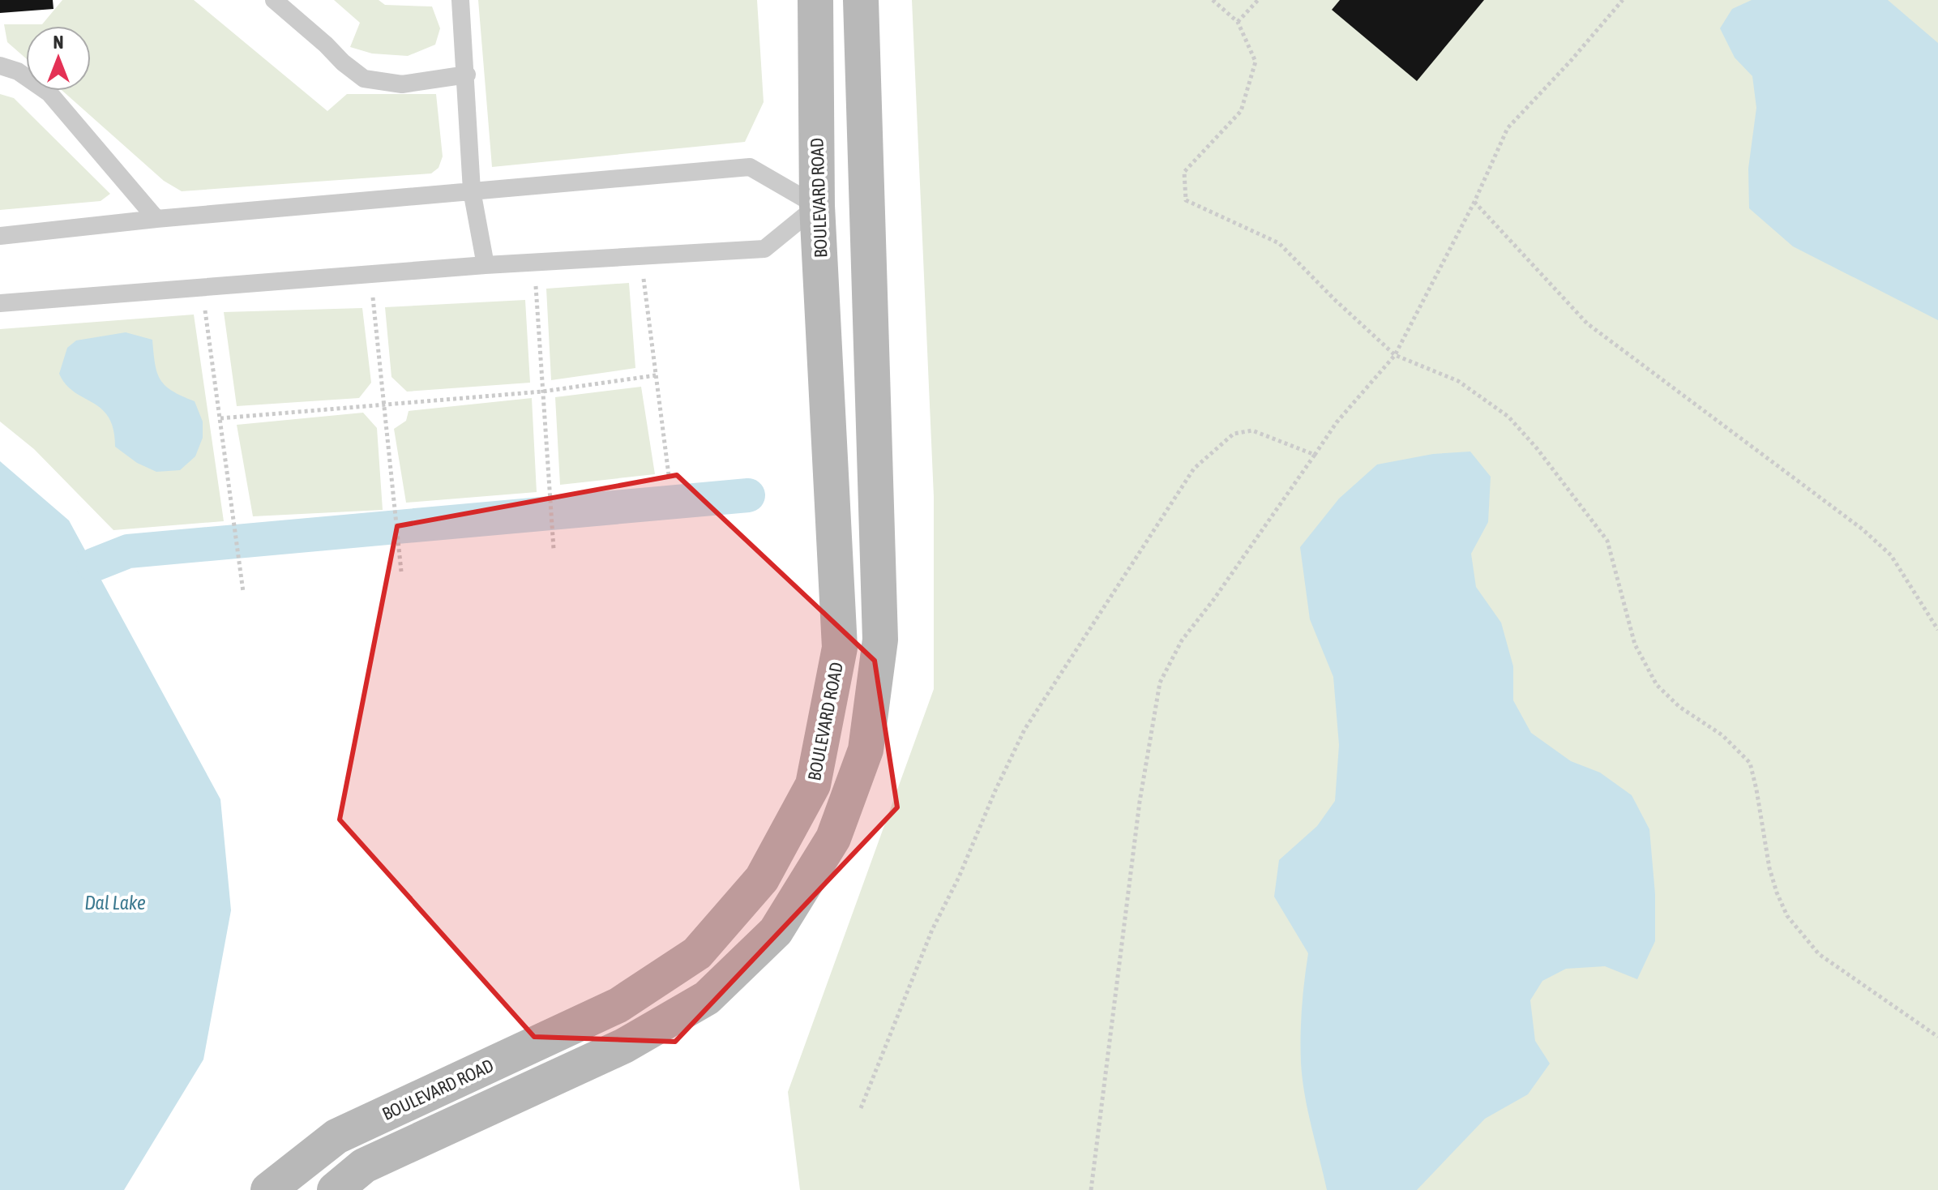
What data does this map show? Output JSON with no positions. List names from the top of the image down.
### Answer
{
  "streets": {
    "main road": ["BOULEVARD ROAD"]
  },
  "water": ["Dal Lake"],
  "north": "top"
}
